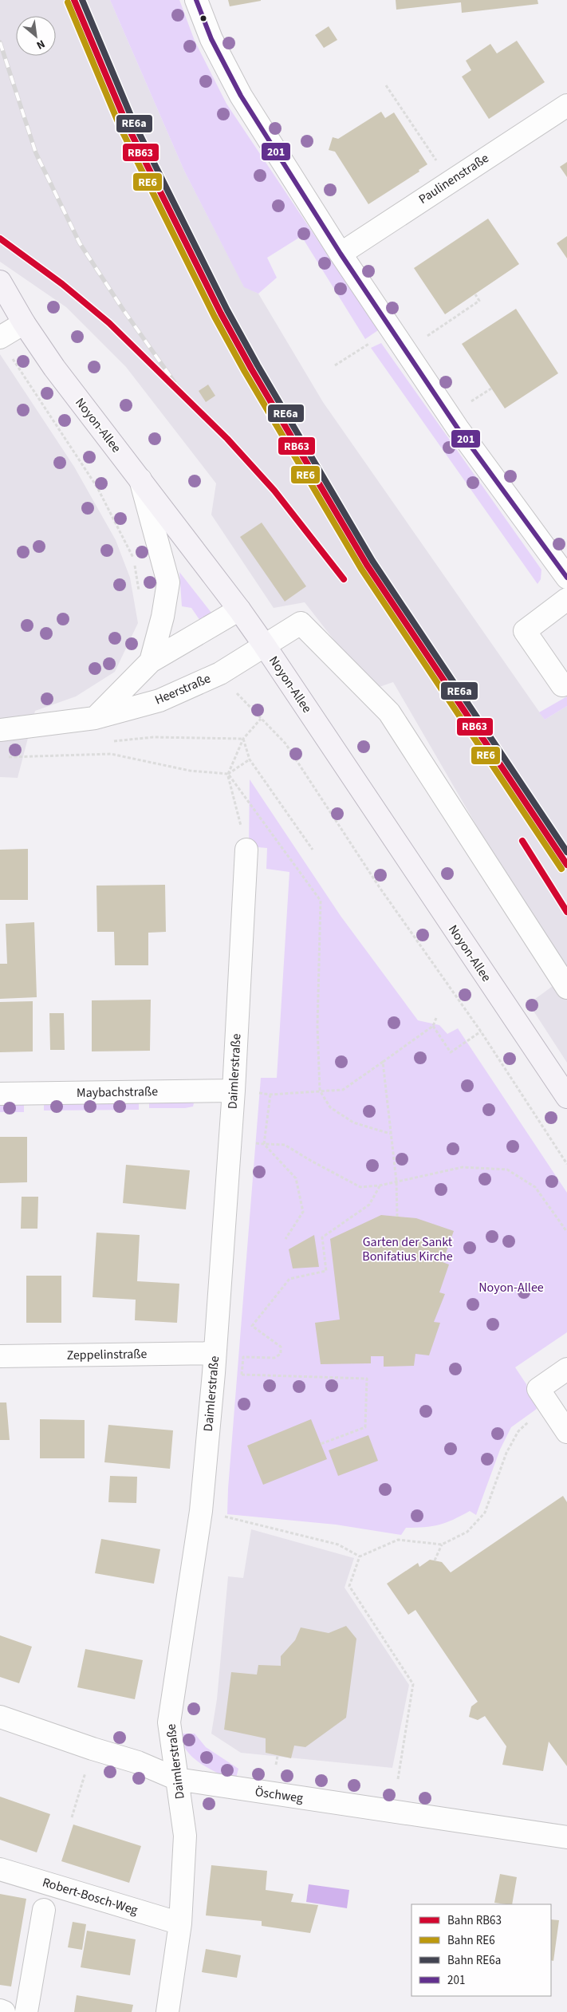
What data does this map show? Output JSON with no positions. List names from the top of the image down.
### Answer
{
  "streets": {
    "main road": ["Noyon-Allee"],
    "street": [
      "Paulinenstraße",
      "Heerstraße",
      "Daimlerstraße",
      "Maybachstraße",
      "Zeppelinstraße",
      "Öschweg",
      "Robert-Bosch-Weg"
    ]
  },
  "crossings": [
    ["Noyon-Allee", "Heerstraße"],
    ["Daimlerstraße", "Maybachstraße"],
    ["Daimlerstraße", "Zeppelinstraße"],
    ["Daimlerstraße", "Öschweg"],
    ["Daimlerstraße", "Robert-Bosch-Weg"]
  ],
  "parks": ["Garten der Sankt Bonifatius Kirche", "Noyon-Allee"],
  "lines": [
    "rail line RB63",
    "rail line RE6a",
    "transit line 201",
    "rail line RE6"
  ],
  "legend": [
    "Bahn RB63",
    "Bahn RE6",
    "Bahn RE6a",
    "201"
  ],
  "north": "bottom right"
}
